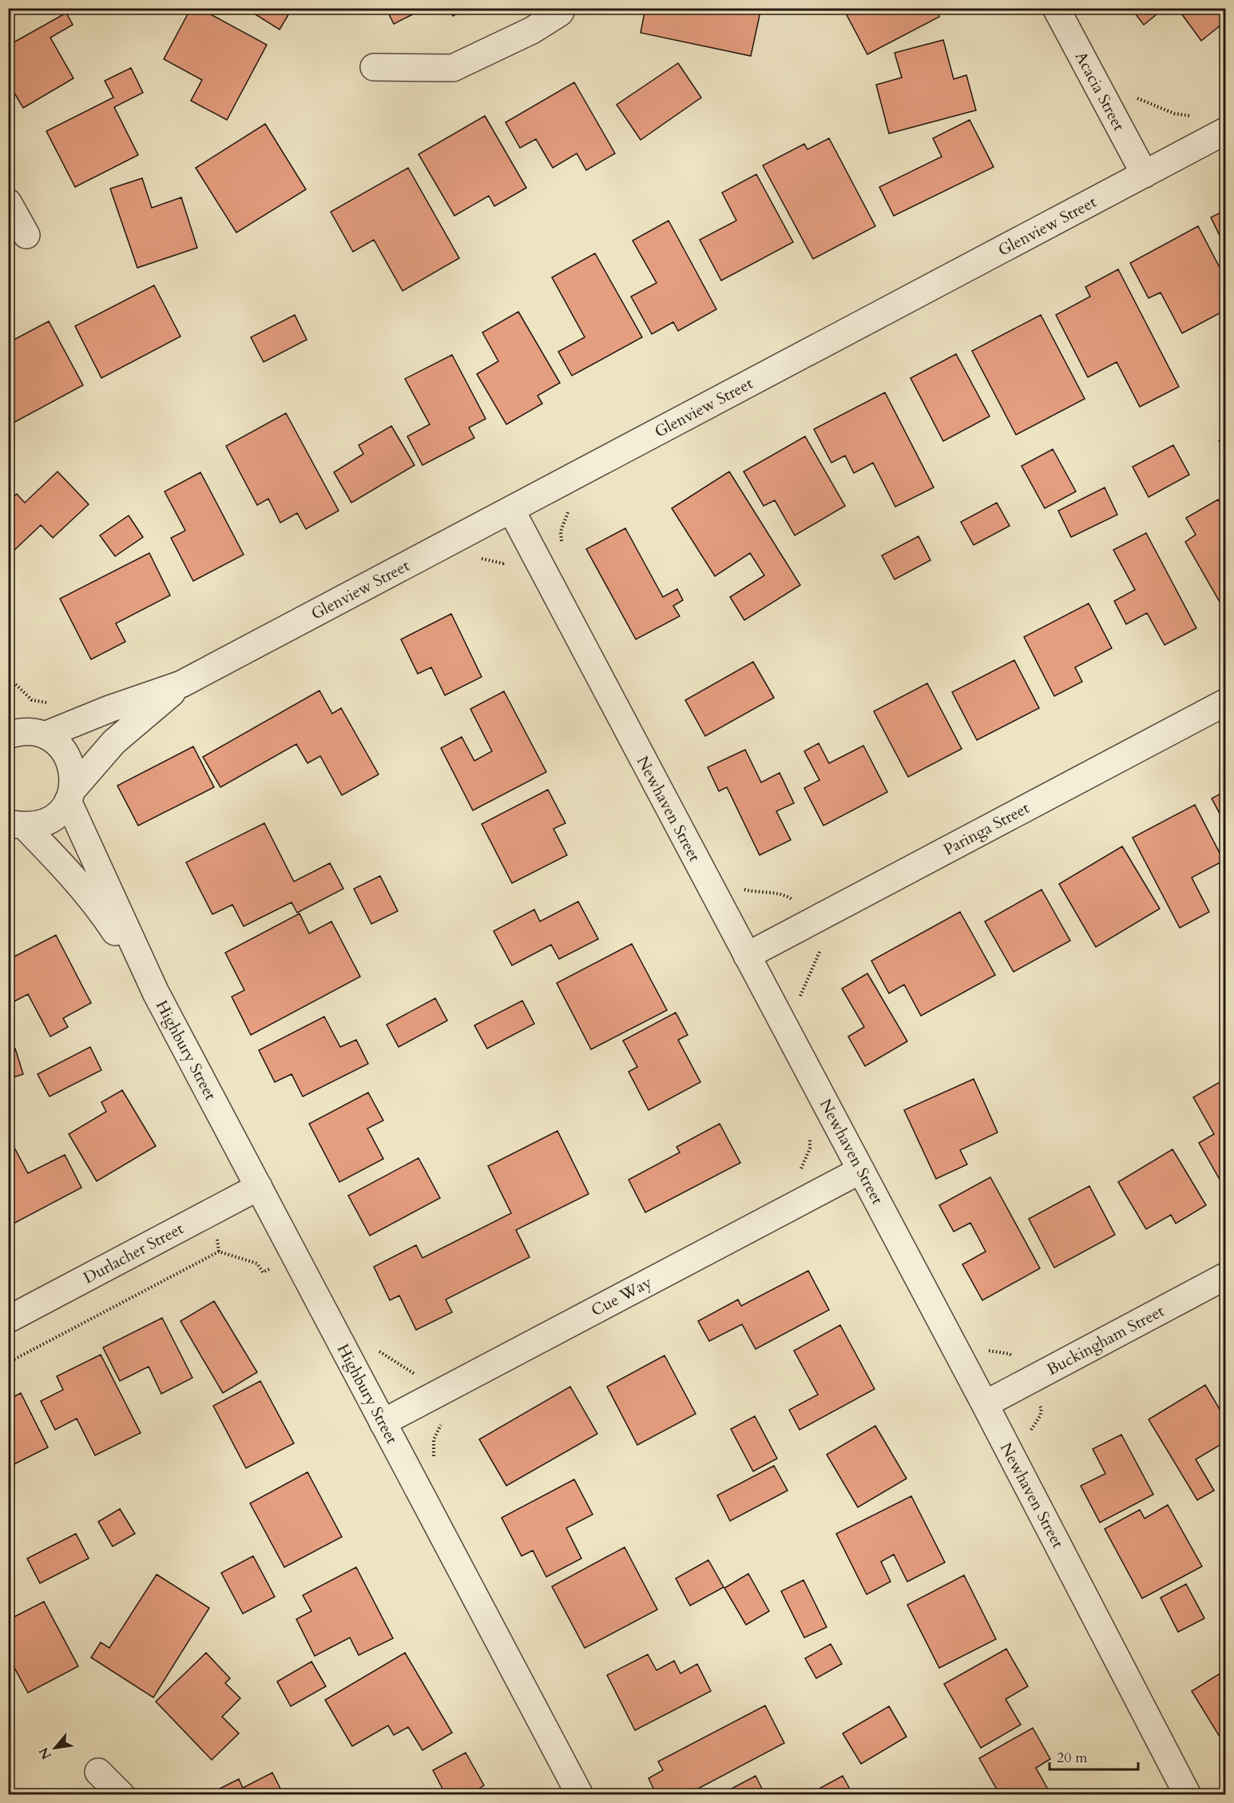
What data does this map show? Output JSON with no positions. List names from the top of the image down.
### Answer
{
  "streets": {
    "street": [
      "Acacia Street",
      "Glenview Street",
      "Newhaven Street",
      "Paringa Street",
      "Highbury Street",
      "Durlacher Street",
      "Cue Way",
      "Buckingham Street"
    ]
  },
  "crossings": [
    ["Acacia Street", "Glenview Street"],
    ["Glenview Street", "Newhaven Street"],
    ["Glenview Street", "Highbury Street"],
    ["Newhaven Street", "Paringa Street"],
    ["Newhaven Street", "Cue Way"],
    ["Newhaven Street", "Buckingham Street"],
    ["Highbury Street", "Durlacher Street"],
    ["Highbury Street", "Cue Way"]
  ],
  "scale_bar": "20 m",
  "north": "bottom left"
}
